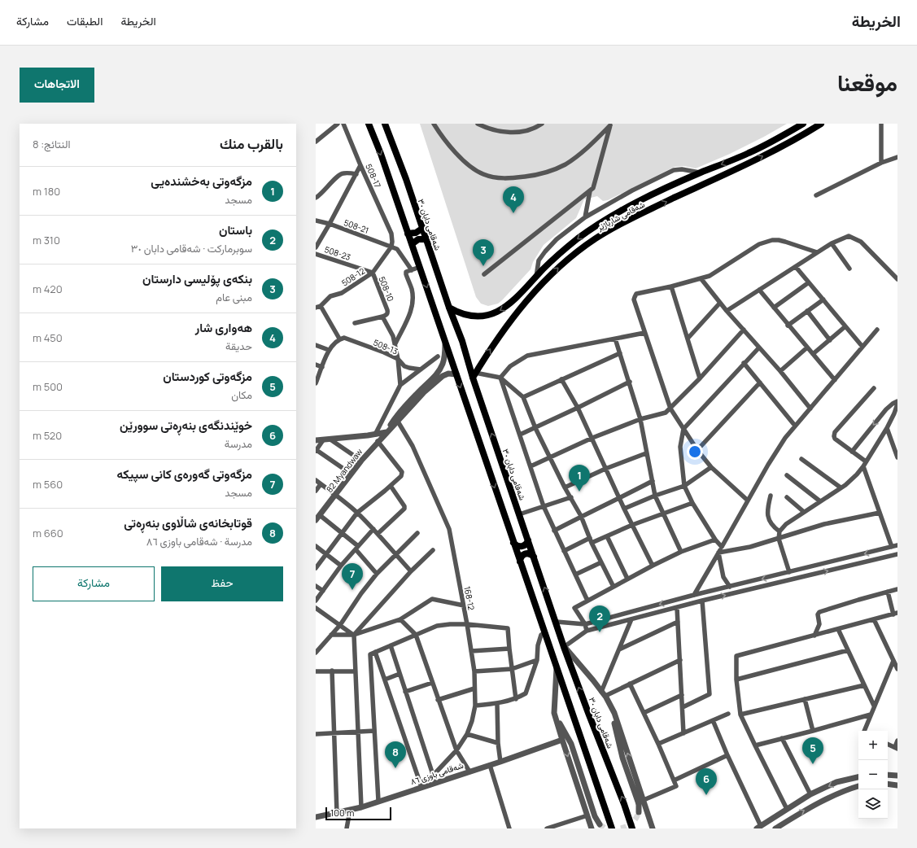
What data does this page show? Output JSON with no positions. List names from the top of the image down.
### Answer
{
  "streets": {
    "main road": ["شەقامی شارباژێر", "شەقامی دابان ٣٠"],
    "street": [
      "508-17",
      "508-21",
      "508-23",
      "508-12",
      "508-10",
      "508-13",
      "82 Myandwaw",
      "168-12",
      "شەقامی باوزی ٨٦"
    ]
  },
  "crossings": [
    ["508-17", "508-21"],
    ["508-17", "508-12"],
    ["شەقامی شارباژێر", "شەقامی دابان ٣٠"],
    ["508-21", "508-12"],
    ["508-23", "508-12"],
    ["508-23", "508-10"],
    ["508-12", "508-10"]
  ],
  "scale_bar": "100 m",
  "page": {
    "header": "الخريطة",
    "nav": ["الخريطة", "الطبقات", "مشاركة"],
    "title": "موقعنا",
    "buttons": [
      "الاتجاهات",
      ["حفظ", "مشاركة"]
    ],
    "heading": ["بالقرب منك", "النتائج: 8"],
    "list": [
      {
        "mark": "1",
        "name": "مزگەوتی بەخشندەیی",
        "note": "مسجد",
        "value": "180 m"
      },
      {
        "mark": "2",
        "name": "باستان",
        "note": "سوبرماركت · شەقامی دابان ٣٠",
        "value": "310 m"
      },
      {
        "mark": "3",
        "name": "بنکەی پۆلیسی دارستان",
        "note": "مبنى عام",
        "value": "420 m"
      },
      {
        "mark": "4",
        "name": "هەواری شار",
        "note": "حديقة",
        "value": "450 m"
      },
      {
        "mark": "5",
        "name": "مزگەوتی کوردستان",
        "note": "مكان",
        "value": "500 m"
      },
      {
        "mark": "6",
        "name": "خوێندنگەی بنەڕەتی سوورێن",
        "note": "مدرسة",
        "value": "520 m"
      },
      {
        "mark": "7",
        "name": "مزگەوتی گەورەی کانی سپیکە",
        "note": "مسجد",
        "value": "560 m"
      },
      {
        "mark": "8",
        "name": "قوتابخانەی شاڵاوی بنەڕەتی",
        "note": "مدرسة · شەقامی باوزی ٨٦",
        "value": "660 m"
      }
    ],
    "pins": [
      "4",
      "3",
      "1",
      "7",
      "2",
      "5",
      "8",
      "6"
    ],
    "map_buttons": ["+", "−"],
    "scale": "100 m"
  }
}
